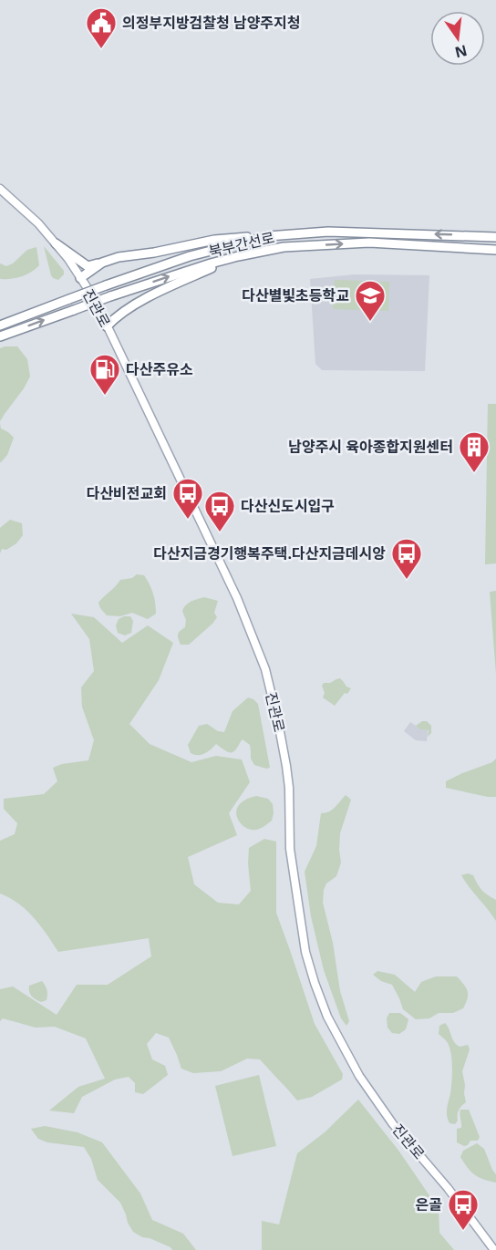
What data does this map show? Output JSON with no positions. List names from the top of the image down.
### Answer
{
  "streets": {
    "highway": ["북부간선로"],
    "main road": ["진관로"]
  },
  "places": {
    "public building": ["의정부지방검찰청 남양주지청"],
    "school or university": ["다산별빛초등학교"],
    "fuel station": ["다산주유소"],
    "building": ["남양주시 육아종합지원센터"],
    "bus stop": [
      "다산비전교회",
      "다산신도시입구",
      "다산지금경기행복주택.다산지금데시앙",
      "은골"
    ]
  },
  "north": "bottom"
}
